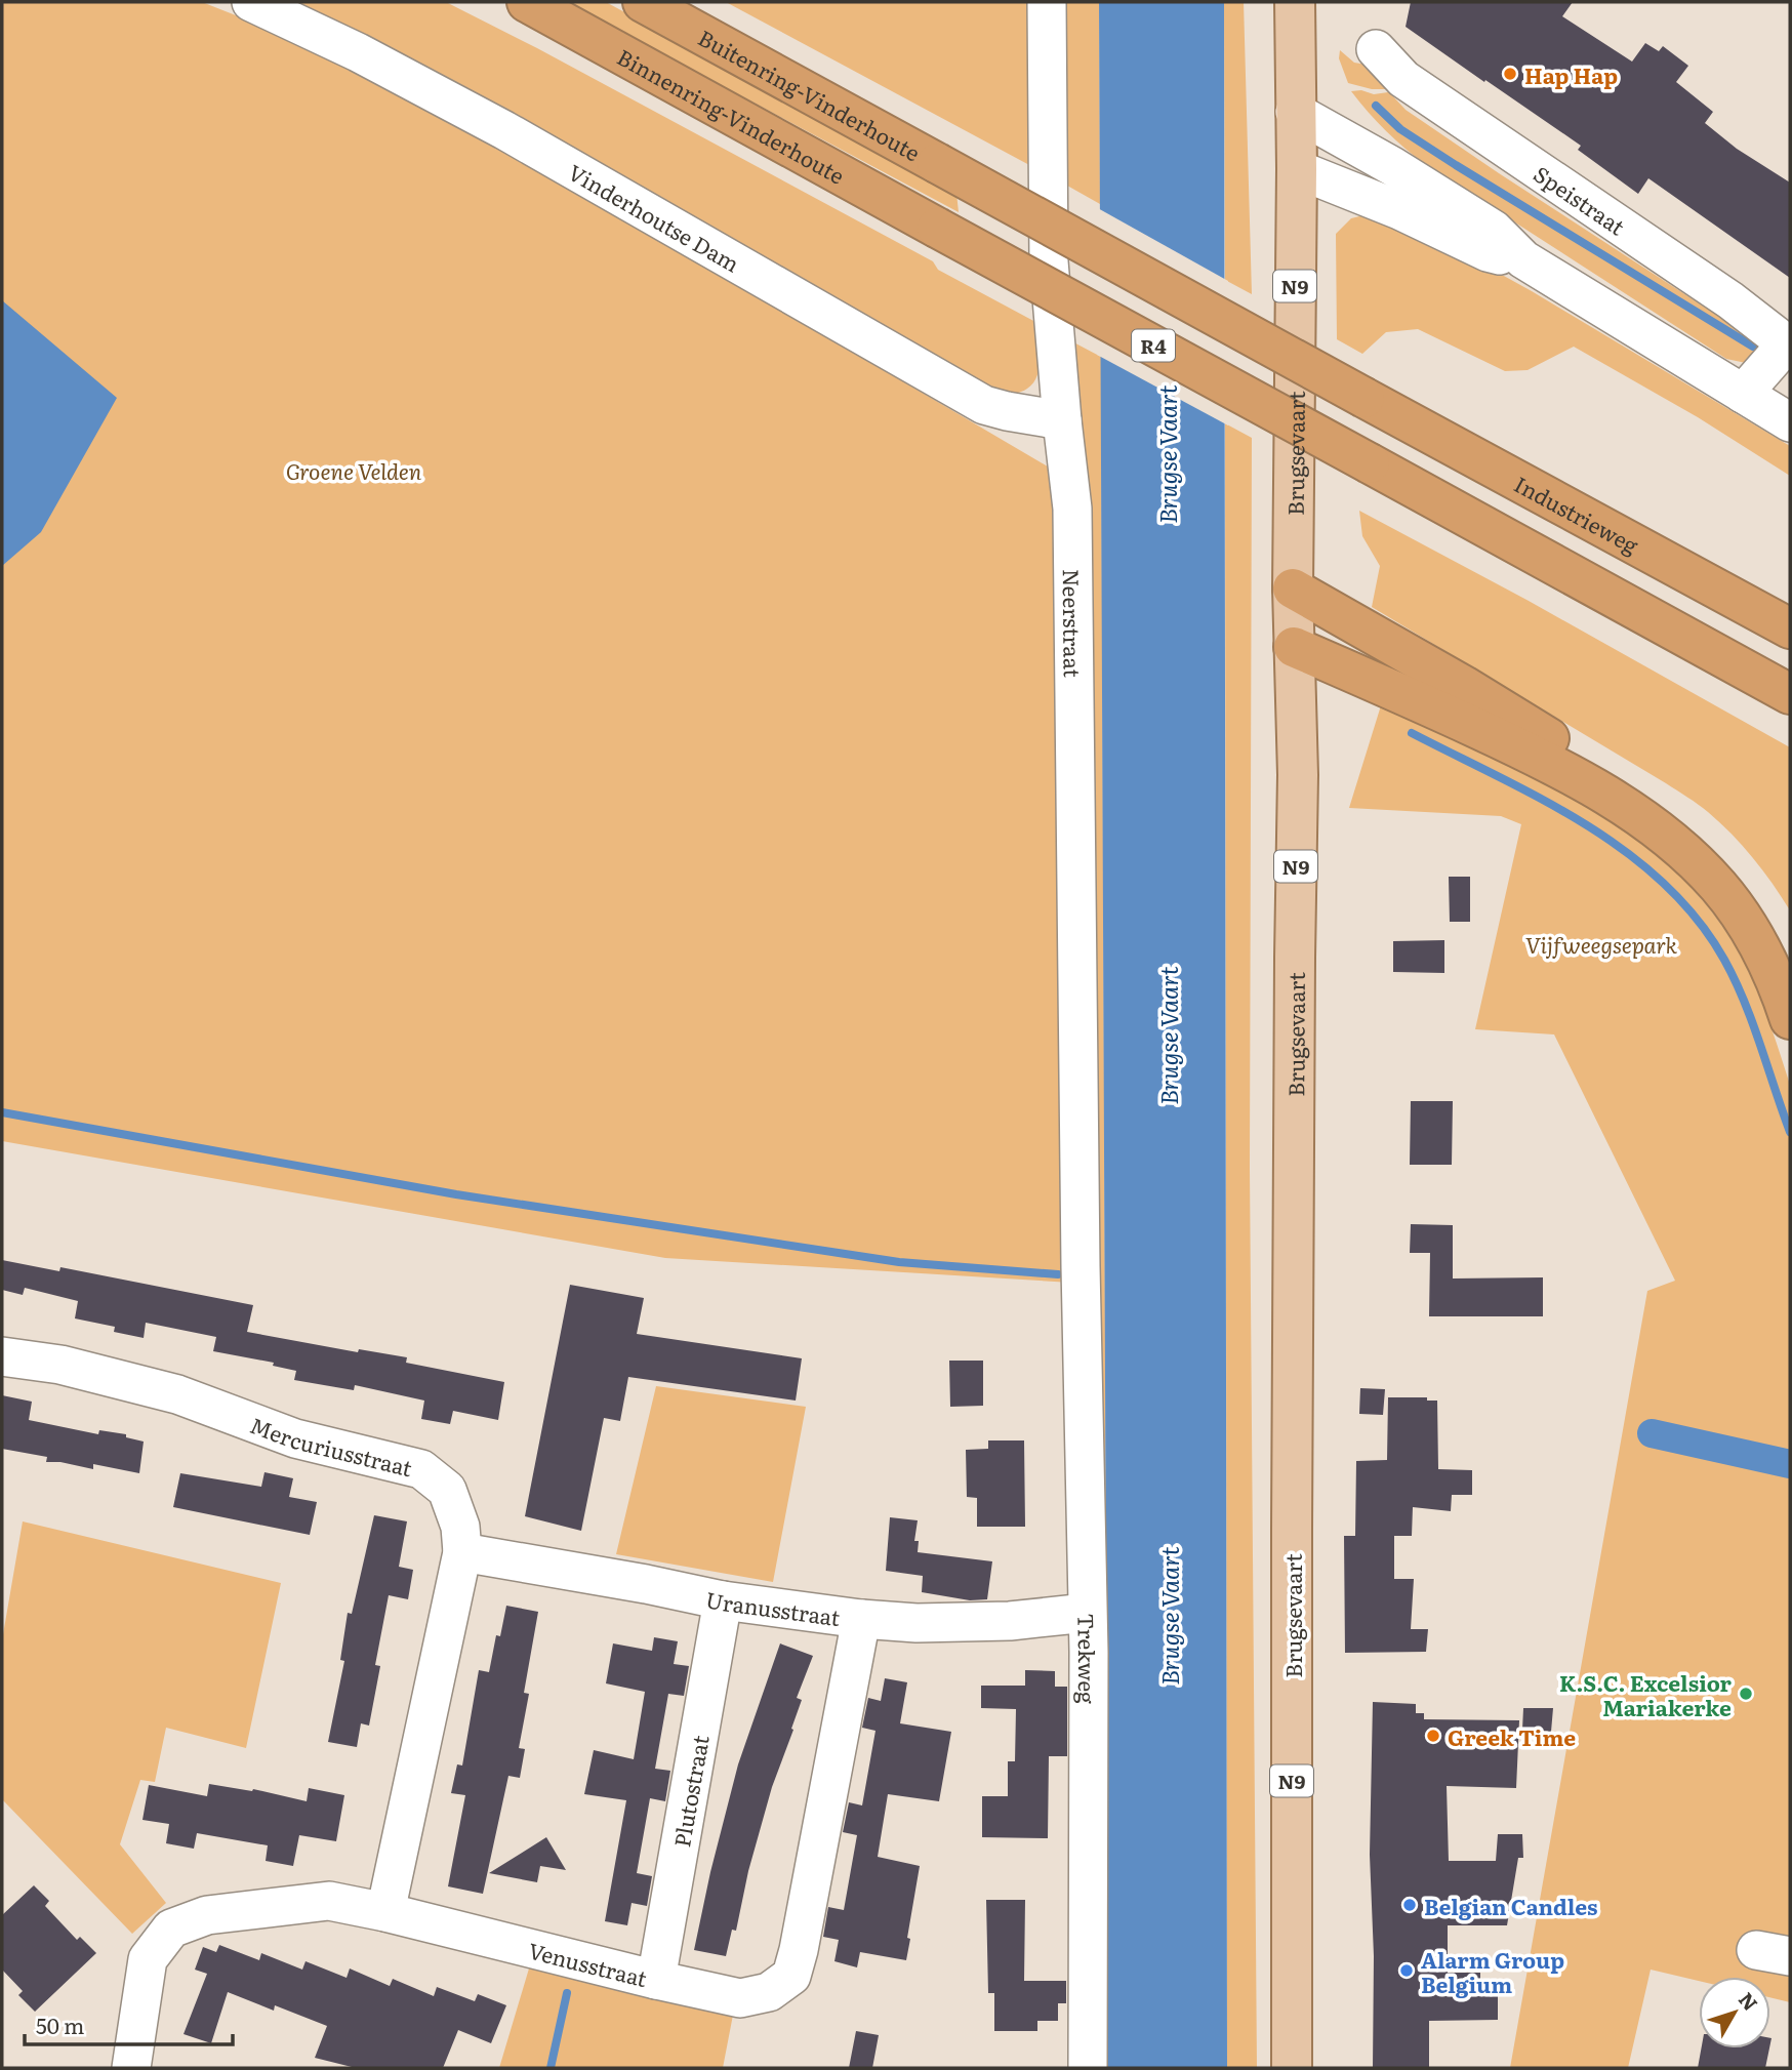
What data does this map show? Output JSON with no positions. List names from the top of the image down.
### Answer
{
  "streets": {
    "highway": [
      "Buitenring-Vinderhoute",
      "Binnenring-Vinderhoute",
      "R4",
      "Industrieweg"
    ],
    "main road": ["N9", "Brugsevaart"],
    "street": [
      "Speistraat",
      "Vinderhoutse Dam",
      "Neerstraat",
      "Mercuriusstraat",
      "Uranusstraat",
      "Trekweg",
      "Plutostraat",
      "Venusstraat"
    ]
  },
  "crossings": [
    ["Buitenring-Vinderhoute", "Industrieweg"],
    ["Vinderhoutse Dam", "Neerstraat"],
    ["Neerstraat", "Trekweg"],
    ["Mercuriusstraat", "Uranusstraat"],
    ["Mercuriusstraat", "Venusstraat"],
    ["Uranusstraat", "Trekweg"],
    ["Uranusstraat", "Plutostraat"],
    ["Uranusstraat", "Venusstraat"],
    ["Plutostraat", "Venusstraat"]
  ],
  "water": ["Brugse Vaart"],
  "parks": ["Groene Velden", "Vijfweegsepark"],
  "places": [
    "Hap Hap",
    "K.S.C. Excelsior Mariakerke",
    "Greek Time",
    "Belgian Candles",
    "Alarm Group Belgium"
  ],
  "scale_bar": "50 m",
  "north": "top right"
}
